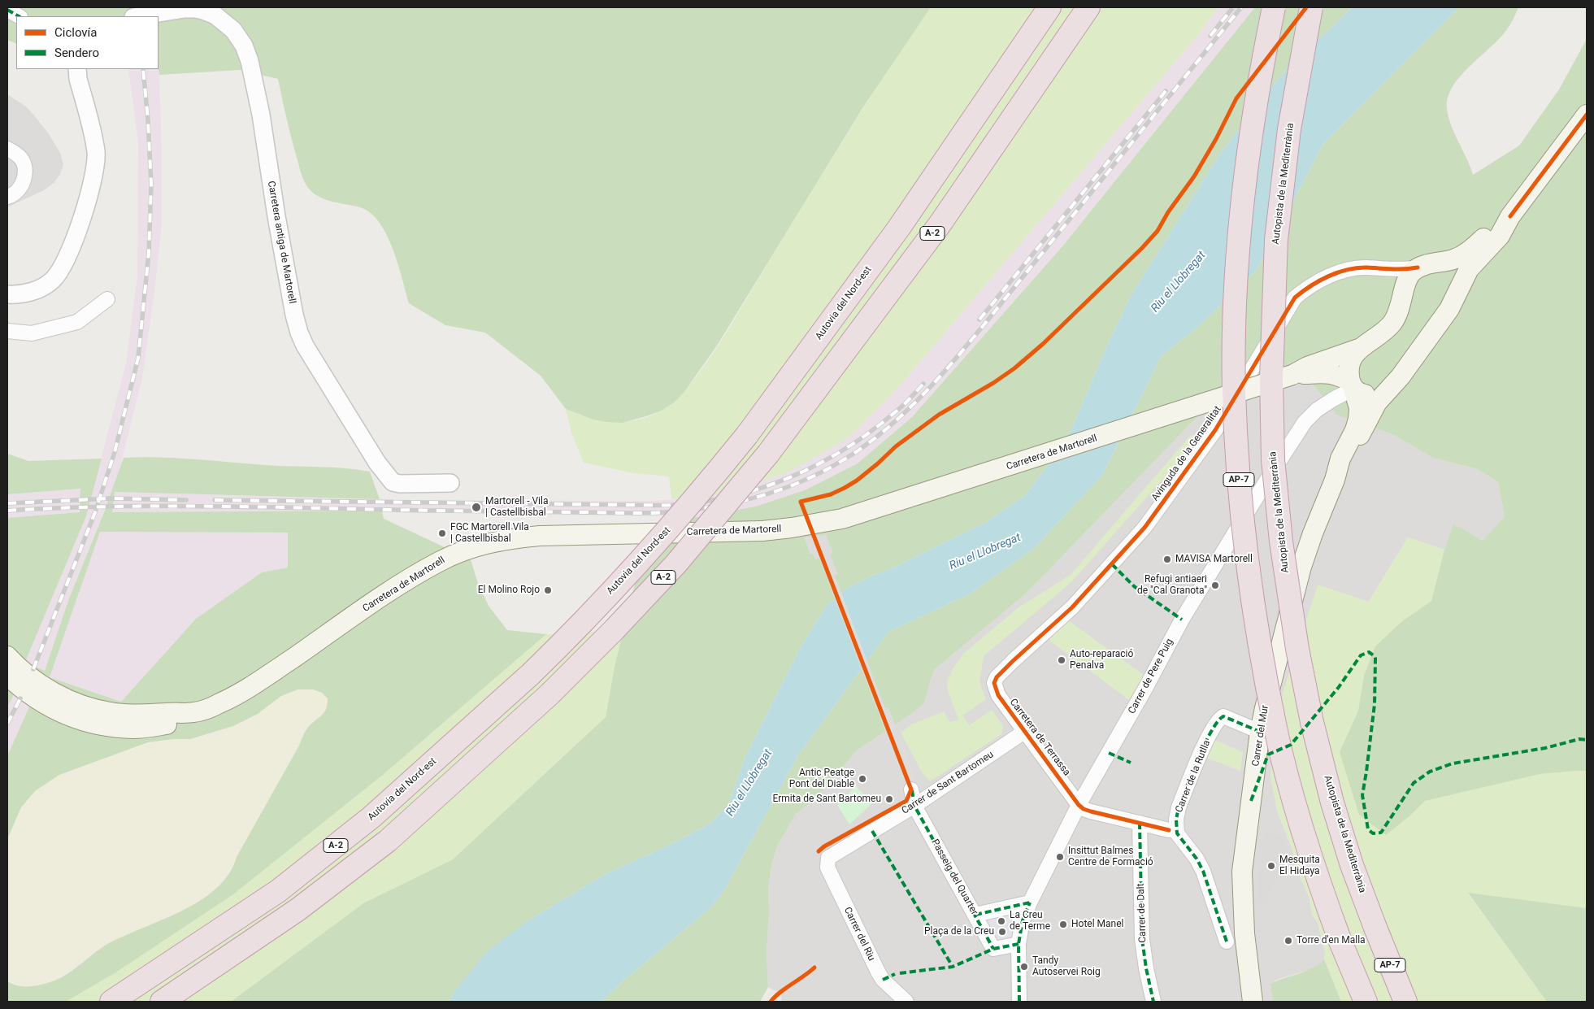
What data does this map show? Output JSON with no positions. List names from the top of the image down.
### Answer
{
  "streets": {
    "highway": [
      "Autopista de la Mediterrània",
      "A-2",
      "Autovia del Nord-est",
      "AP-7"
    ],
    "main road": ["Carretera de Martorell", "Carrer del Mur"],
    "street": [
      "Carretera antiga de Martorell",
      "Avinguda de la Generalitat",
      "Carrer de Pere Puig",
      "Carretera de Terrassa",
      "Carrer de la Rutlla",
      "Carrer de Sant Bartomeu",
      "Passeig del Quarter",
      "Carrer de Dalt",
      "Carrer del Riu"
    ]
  },
  "crossings": [
    ["Avinguda de la Generalitat", "Carretera de Terrassa"],
    ["Carrer de Pere Puig", "Carrer del Mur"],
    ["Carrer de Pere Puig", "Carretera de Terrassa"],
    ["Carrer de Pere Puig", "Passeig del Quarter"],
    ["Carrer del Mur", "Carrer de la Rutlla"],
    ["Carretera de Terrassa", "Carrer de Sant Bartomeu"],
    ["Carrer de Sant Bartomeu", "Passeig del Quarter"],
    ["Carrer de Sant Bartomeu", "Carrer del Riu"]
  ],
  "water": ["Riu el Llobregat"],
  "places": [
    "Martorell - Vila | Castellbisbal",
    "FGC Martorell Vila | Castellbisbal",
    "MAVISA Martorell",
    "Refugi antiaeri de \"Cal Granota\"",
    "El Molino Rojo",
    "Auto-reparació Penalva",
    "Antic Peatge Pont del Diable",
    "Ermita de Sant Bartomeu",
    "Insittut Balmes Centre de Formació",
    "Mesquita El Hidaya",
    "La Creu de Terme",
    "Hotel Manel",
    "Plaça de la Creu",
    "Torre d'en Malla",
    "Tandy Autoservei Roig"
  ],
  "legend": ["Ciclovía", "Sendero"]
}
